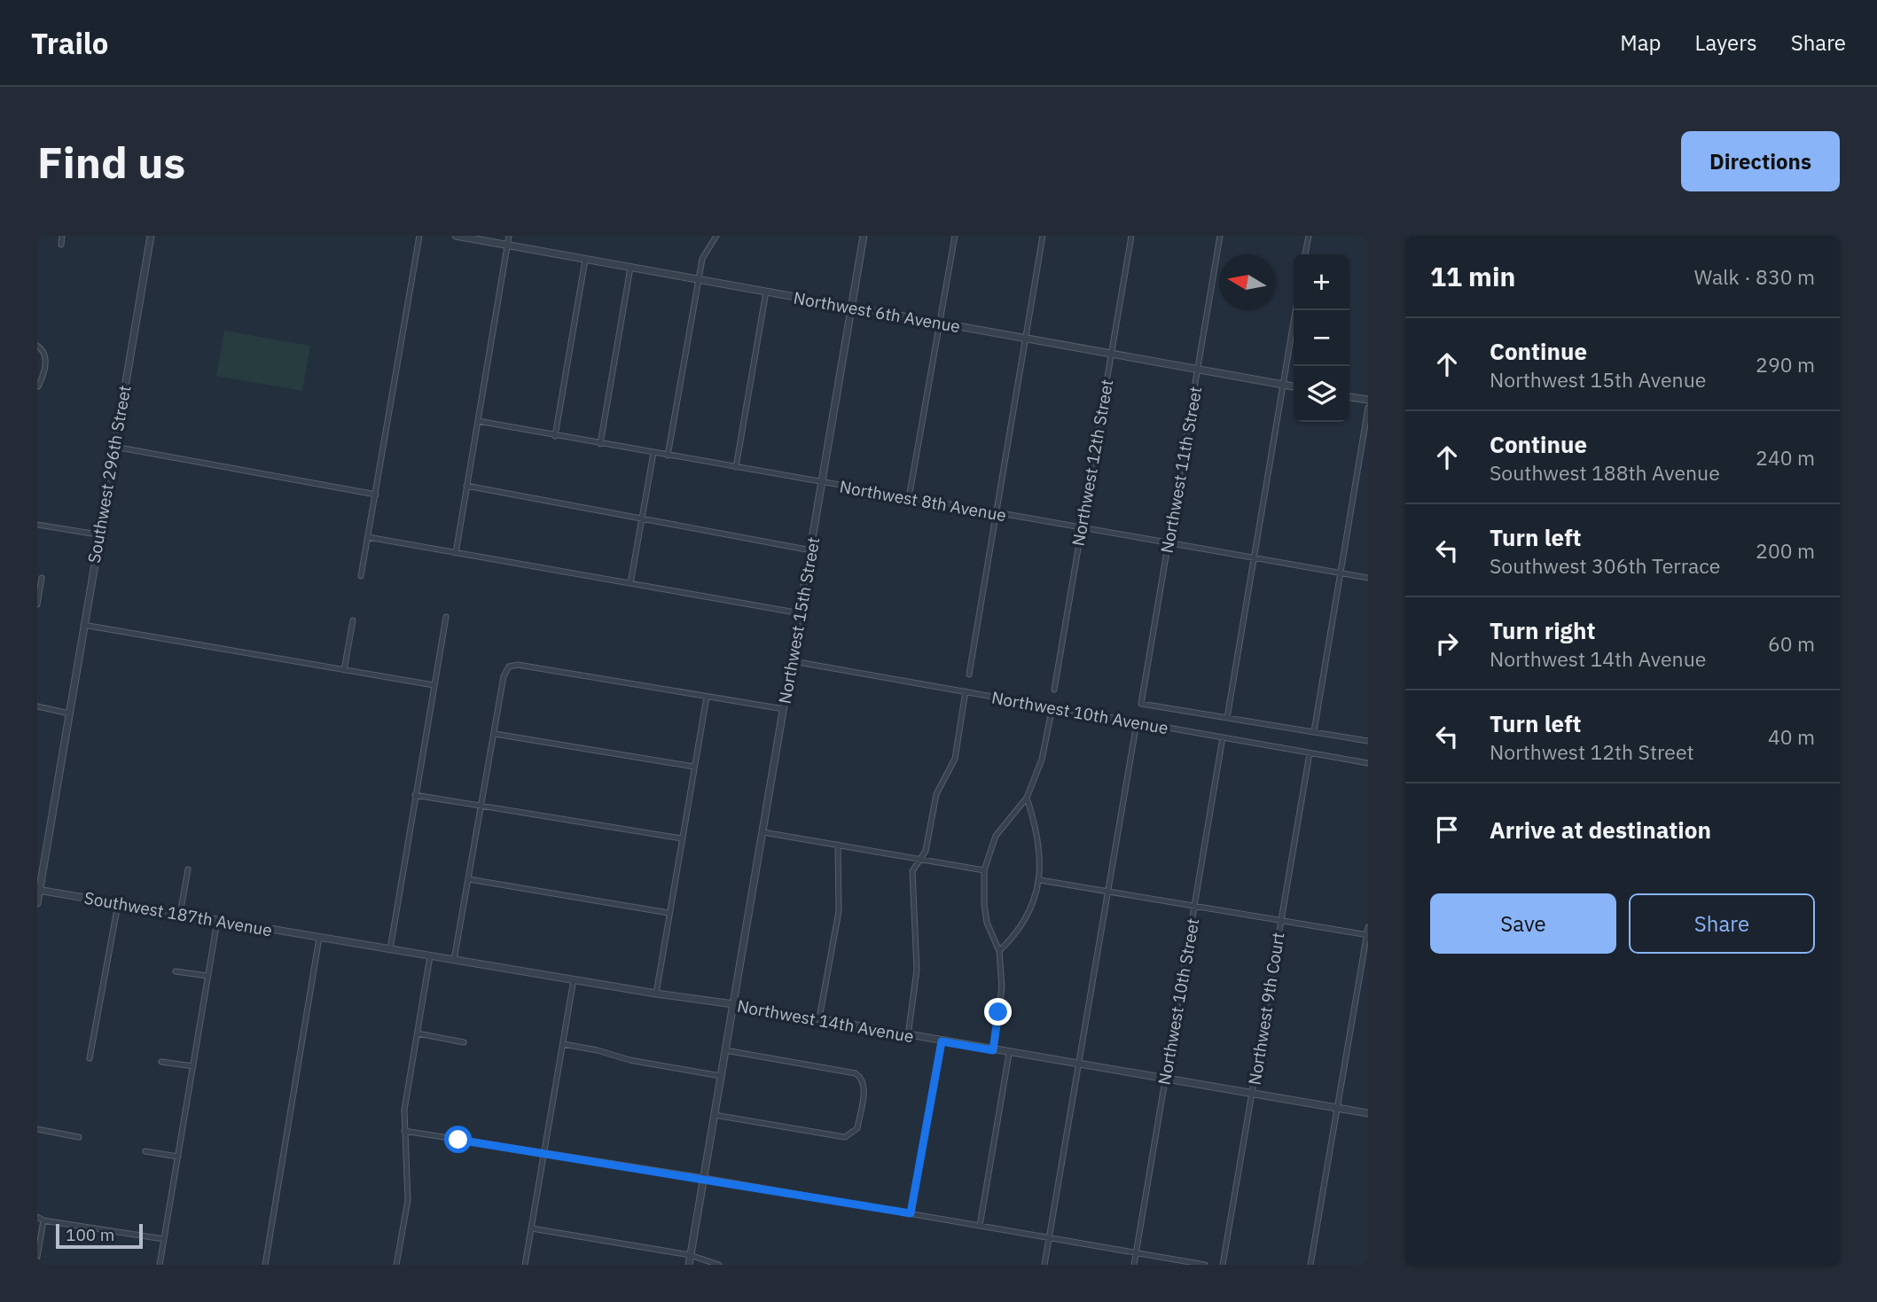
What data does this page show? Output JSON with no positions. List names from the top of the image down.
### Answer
{
  "streets": {
    "street": [
      "Northwest 6th Avenue",
      "Northwest 12th Street",
      "Northwest 11th Street",
      "Southwest 296th Street",
      "Northwest 8th Avenue",
      "Northwest 15th Street",
      "Northwest 10th Avenue",
      "Southwest 187th Avenue",
      "Northwest 10th Street",
      "Northwest 9th Court",
      "Northwest 14th Avenue"
    ]
  },
  "crossings": [
    ["Northwest 6th Avenue", "Northwest 12th Street"],
    ["Northwest 6th Avenue", "Northwest 11th Street"],
    ["Northwest 6th Avenue", "Northwest 15th Street"],
    ["Northwest 12th Street", "Northwest 8th Avenue"],
    ["Northwest 11th Street", "Northwest 8th Avenue"],
    ["Southwest 296th Street", "Southwest 187th Avenue"],
    ["Northwest 8th Avenue", "Northwest 15th Street"],
    ["Northwest 15th Street", "Northwest 10th Avenue"],
    ["Northwest 15th Street", "Northwest 14th Avenue"],
    ["Northwest 10th Avenue", "Northwest 10th Street"],
    ["Northwest 10th Avenue", "Northwest 9th Court"],
    ["Southwest 187th Avenue", "Northwest 14th Avenue"],
    ["Northwest 10th Street", "Northwest 14th Avenue"],
    ["Northwest 9th Court", "Northwest 14th Avenue"]
  ],
  "scale_bar": "100 m",
  "north": "left",
  "page": {
    "header": "Trailo",
    "nav": ["Map", "Layers", "Share"],
    "buttons": [
      "Directions",
      ["Save", "Share"]
    ],
    "title": "Find us",
    "heading": ["11 min", "Walk · 830 m"],
    "map_buttons": ["+", "−"],
    "list": [
      ["Continue", "Northwest 15th Avenue", "290 m"],
      ["Continue", "Southwest 188th Avenue", "240 m"],
      ["Turn left", "Southwest 306th Terrace", "200 m"],
      ["Turn right", "Northwest 14th Avenue", "60 m"],
      ["Turn left", "Northwest 12th Street", "40 m"],
      "Arrive at destination"
    ],
    "scale": "100 m"
  }
}
